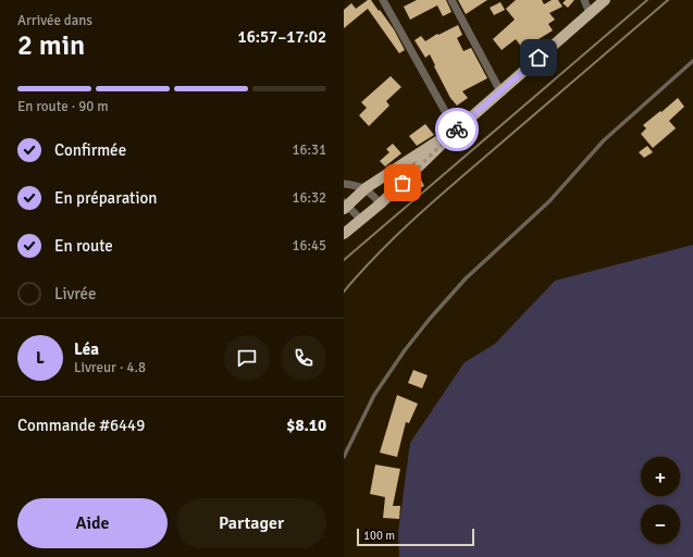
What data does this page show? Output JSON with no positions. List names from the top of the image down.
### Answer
{
  "scale_bar": "100 m",
  "page": {
    "heading": ["2 min", "Arrivée dans", "16:57–17:02"],
    "panel": [
      "Léa",
      "Livreur · 4.8",
      "Commande #6449",
      "$8.10"
    ],
    "bar": "En route · 90 m",
    "list": [
      ["Confirmée", "16:31"],
      ["En préparation", "16:32"],
      ["En route", "16:45"],
      "Livrée"
    ],
    "round": "L",
    "map_buttons": ["+", "−"],
    "buttons": ["Aide", "Partager"],
    "scale": "100 m"
  }
}
